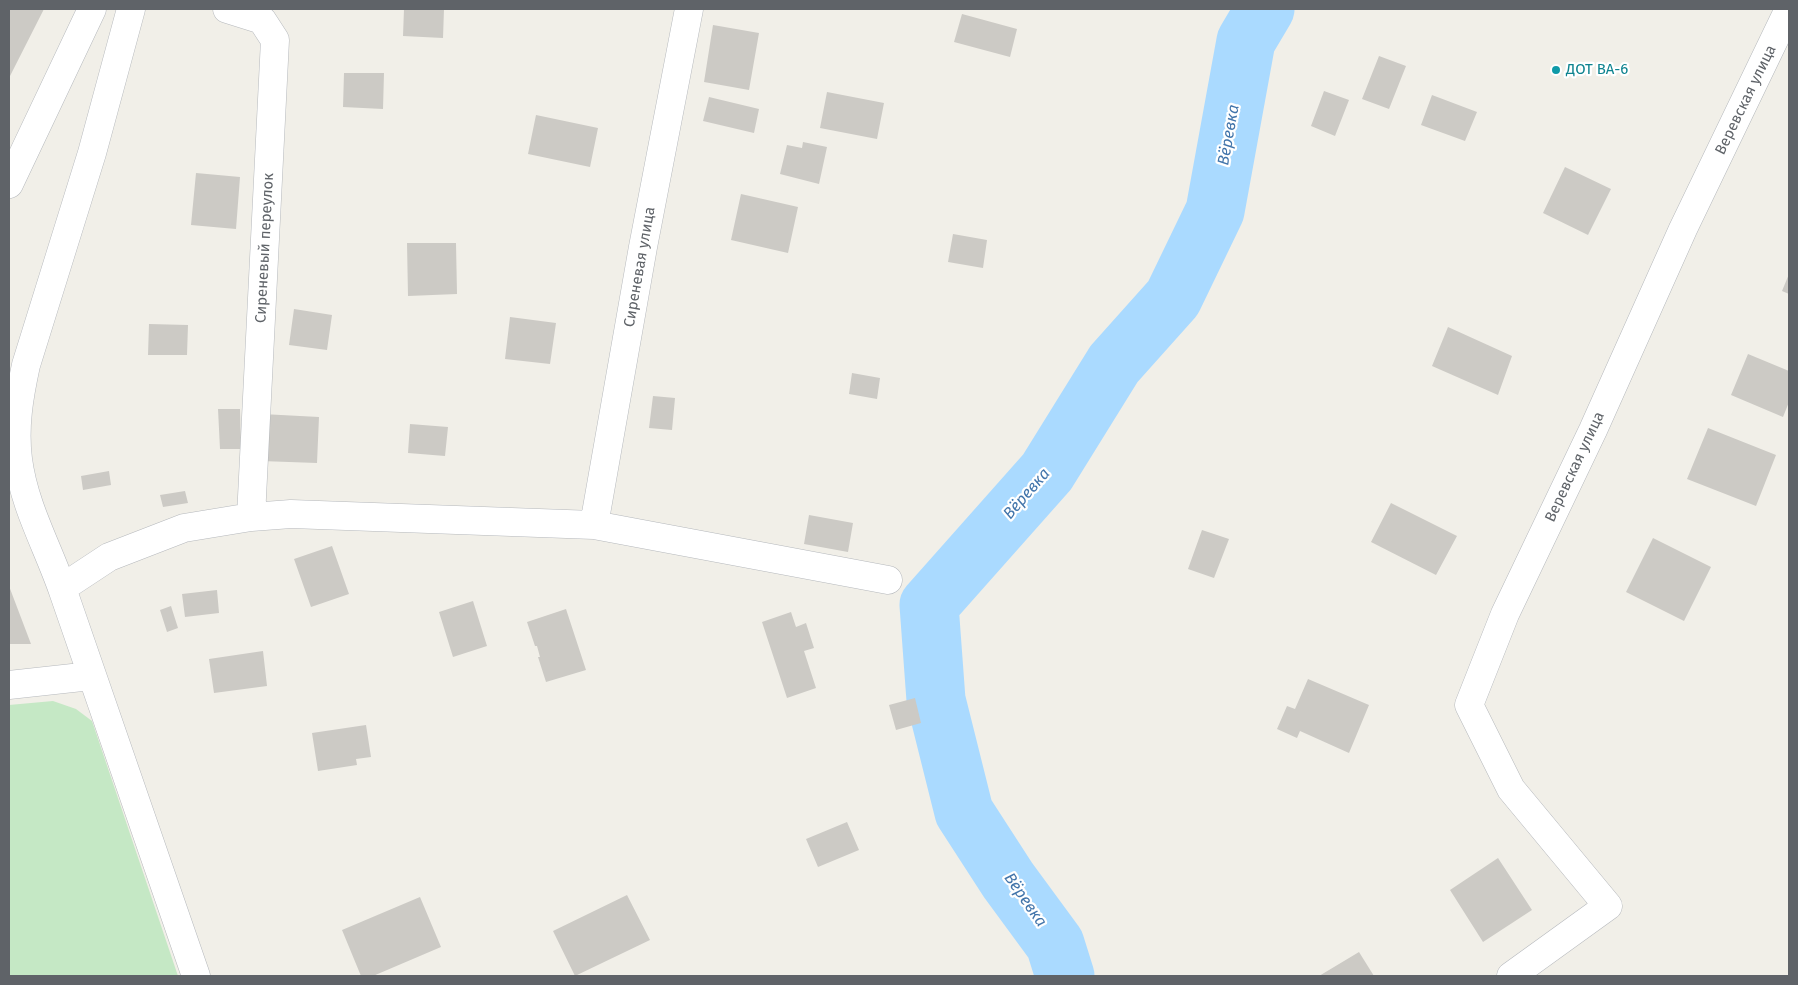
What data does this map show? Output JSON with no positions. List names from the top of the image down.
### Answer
{
  "streets": {
    "street": ["Веревская улица", "Сиреневый переулок", "Сиреневая улица"]
  },
  "water": ["Вёревка"],
  "places": ["ДОТ ВА-6"]
}
